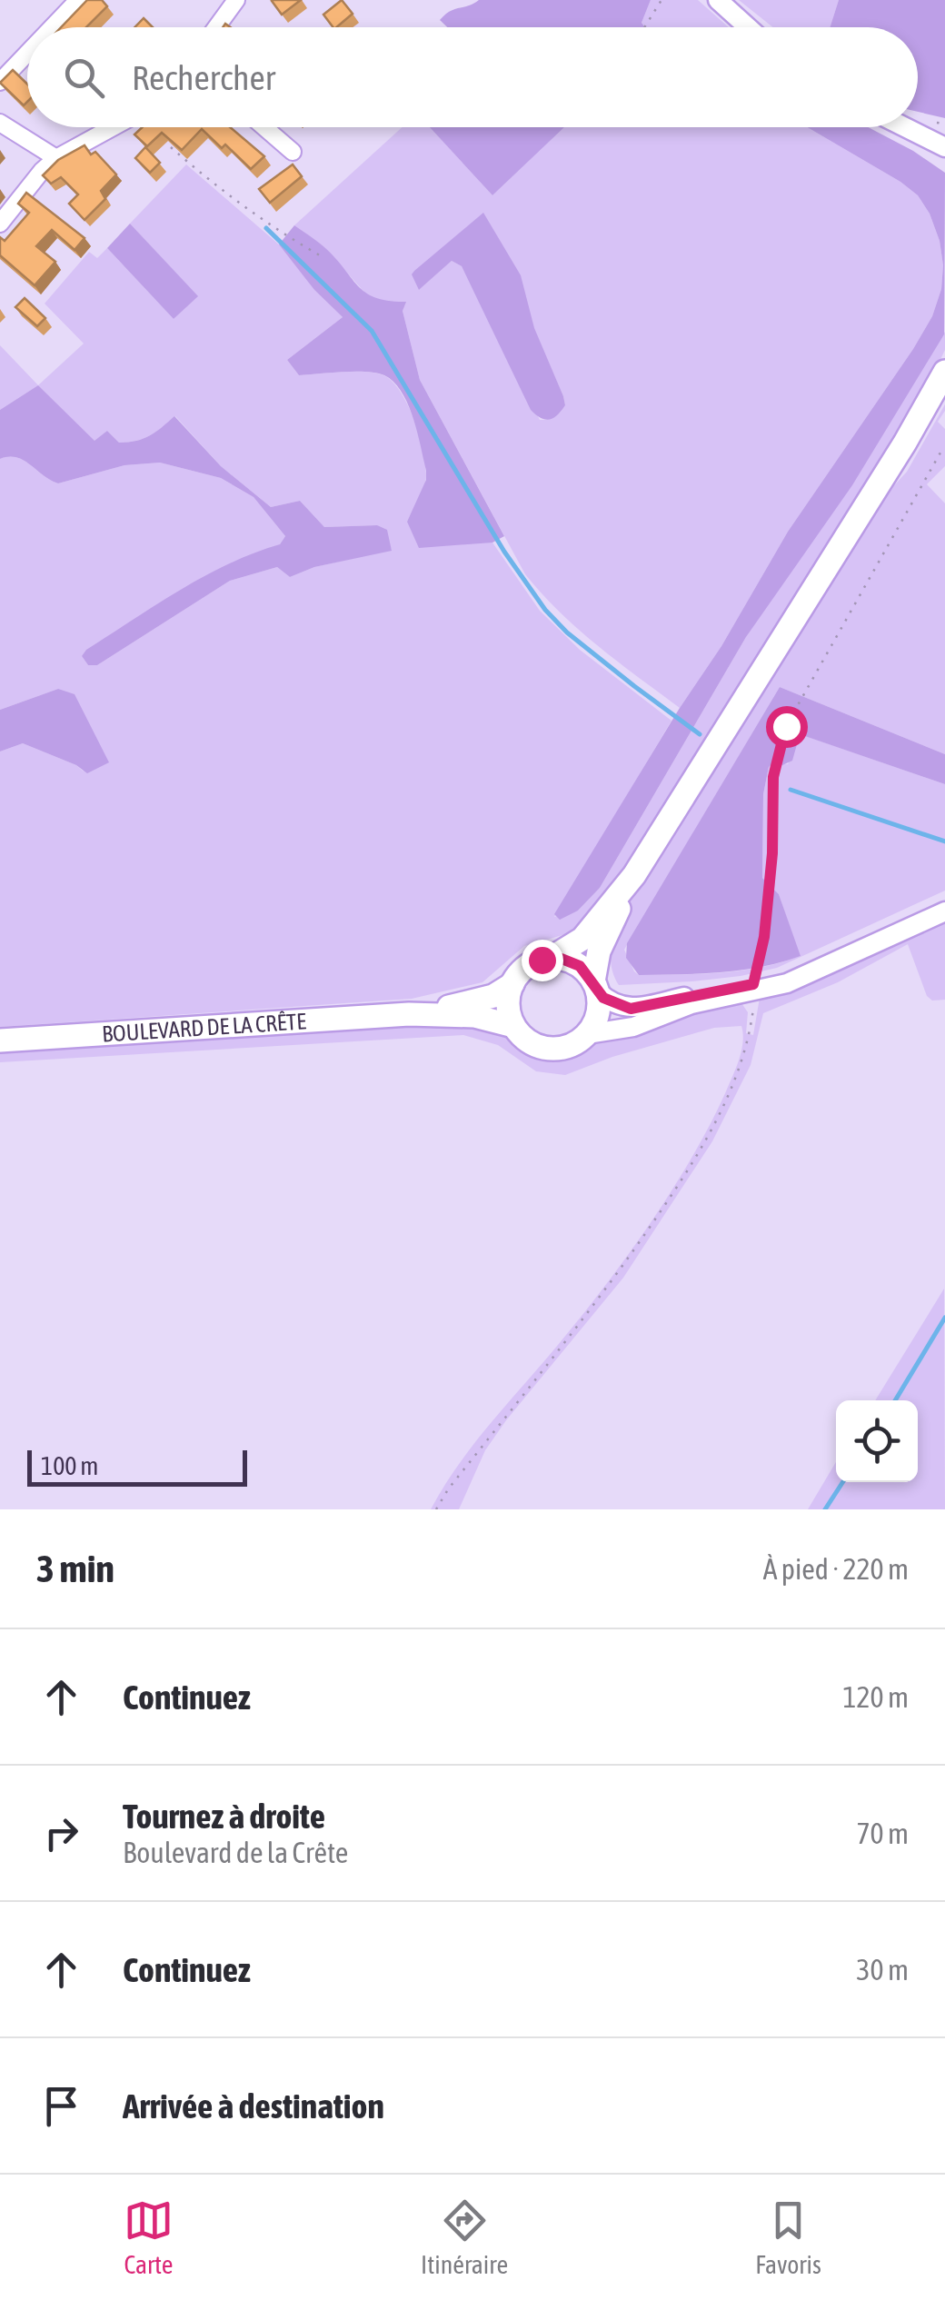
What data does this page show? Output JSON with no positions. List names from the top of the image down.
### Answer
{
  "streets": {
    "main road": ["BOULEVARD DE LA CRÊTE"]
  },
  "scale_bar": "100 m",
  "page": {
    "search": "Rechercher",
    "scale": "100 m",
    "heading": ["3 min", "À pied · 220 m"],
    "list": [
      ["Continuez", "120 m"],
      ["Tournez à droite", "Boulevard de la Crête", "70 m"],
      ["Continuez", "30 m"],
      "Arrivée à destination"
    ],
    "nav": ["Carte", "Itinéraire", "Favoris"]
  }
}
